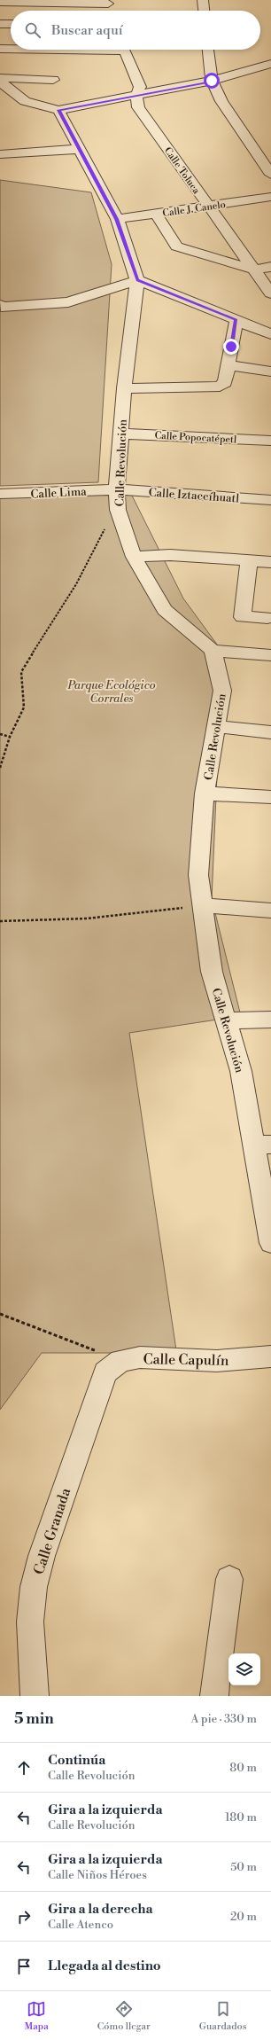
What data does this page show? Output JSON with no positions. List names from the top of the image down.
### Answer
{
  "streets": {
    "street": [
      "Calle Toluca",
      "Calle J. Canelo",
      "Calle Popocatépetl",
      "Calle Revolución",
      "Calle Lima",
      "Calle Iztaccíhuatl",
      "Calle Capulín",
      "Calle Granada"
    ]
  },
  "crossings": [
    ["Calle Toluca", "Calle J. Canelo"],
    ["Calle J. Canelo", "Calle Revolución"],
    ["Calle Popocatépetl", "Calle Revolución"],
    ["Calle Revolución", "Calle Lima"],
    ["Calle Revolución", "Calle Iztaccíhuatl"],
    ["Calle Lima", "Calle Iztaccíhuatl"],
    ["Calle Capulín", "Calle Granada"]
  ],
  "parks": ["Parque Ecológico Corrales"],
  "page": {
    "search": "Buscar aquí",
    "heading": ["5 min", "A pie · 330 m"],
    "list": [
      ["Continúa", "Calle Revolución", "80 m"],
      ["Gira a la izquierda", "Calle Revolución", "180 m"],
      ["Gira a la izquierda", "Calle Niños Héroes", "50 m"],
      ["Gira a la derecha", "Calle Atenco", "20 m"],
      "Llegada al destino"
    ],
    "nav": ["Mapa", "Cómo llegar", "Guardados"]
  }
}
